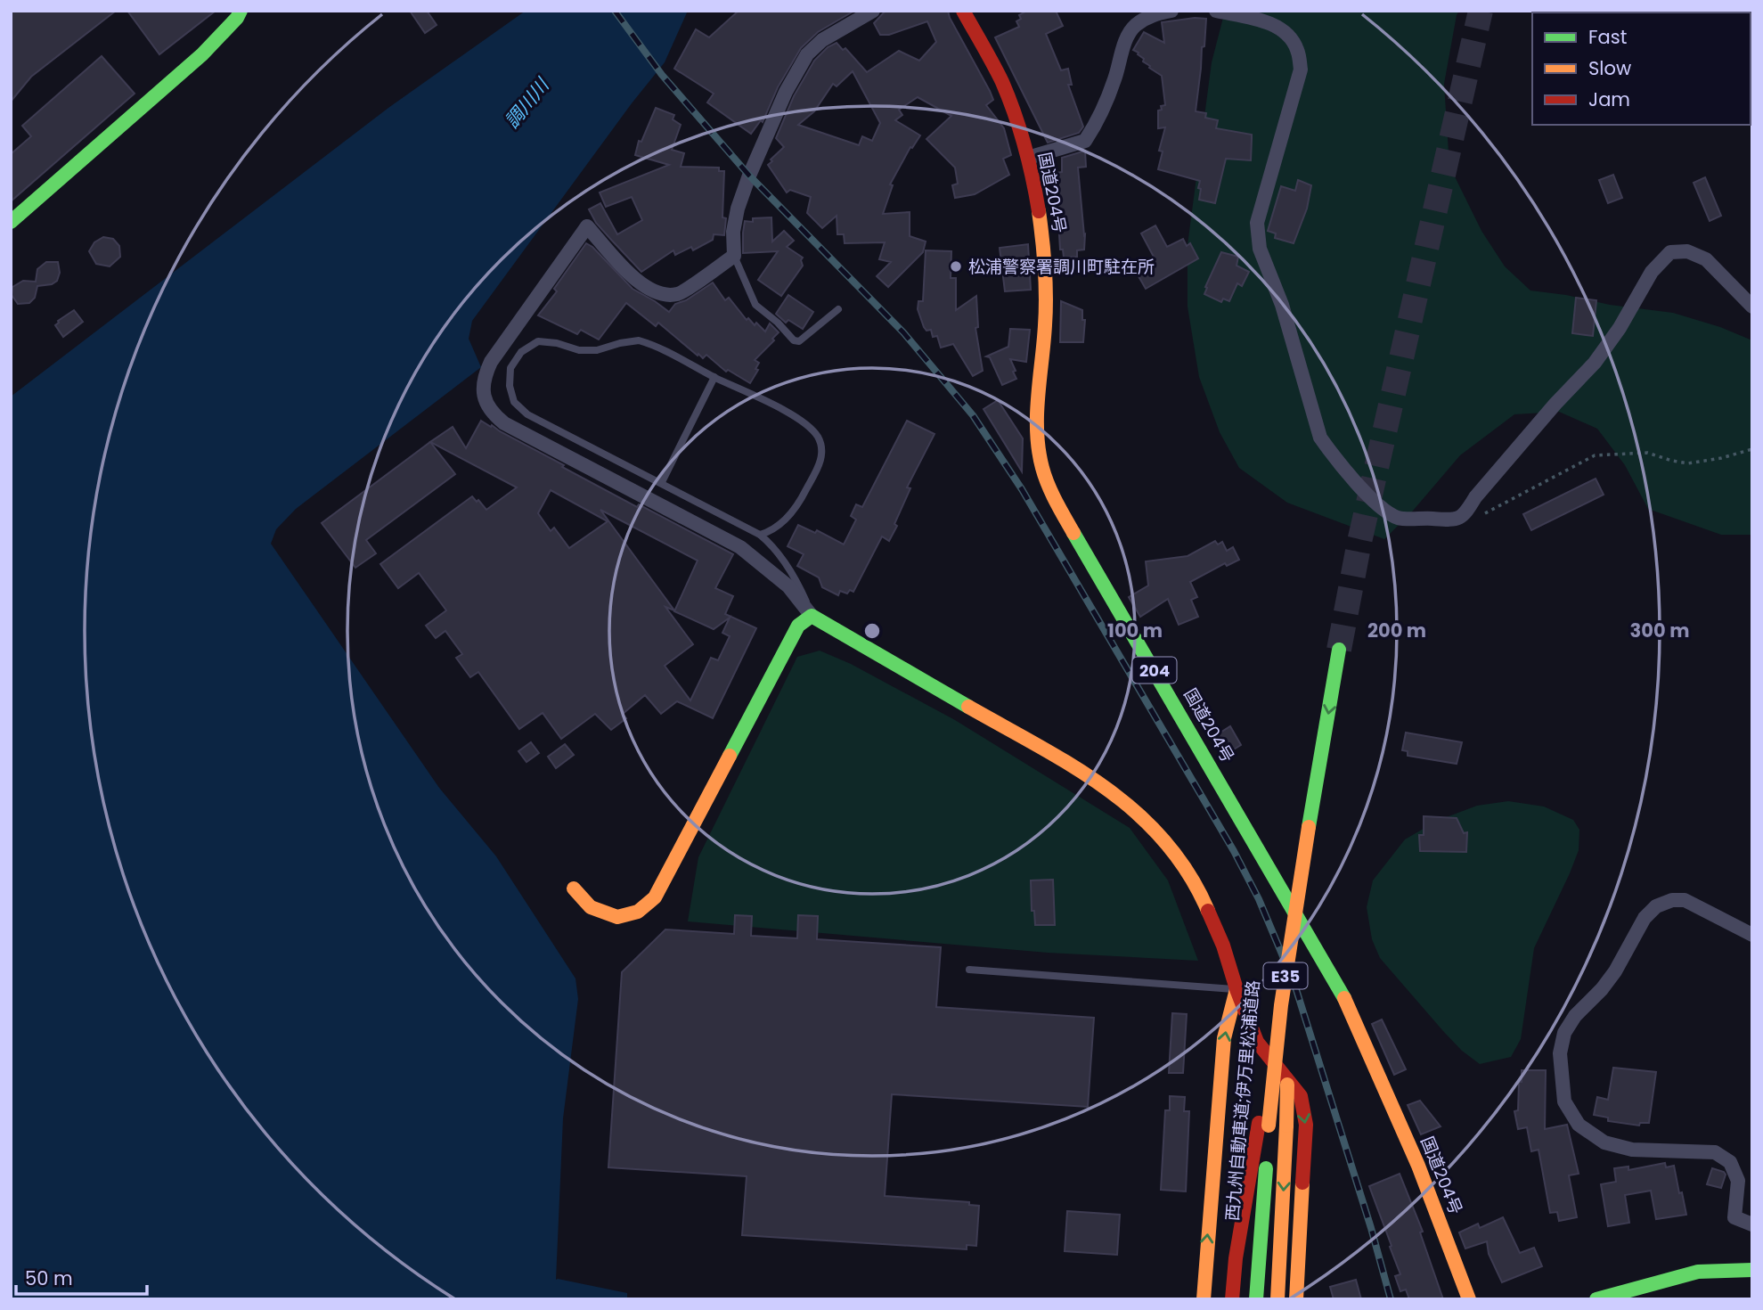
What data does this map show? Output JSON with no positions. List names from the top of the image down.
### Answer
{
  "streets": {
    "main road": [
      "国道204号",
      "204",
      "E35",
      "西九州自動車道;伊万里松浦道路"
    ]
  },
  "water": ["調川川"],
  "places": ["松浦警察署調川町駐在所"],
  "legend": ["Fast", "Slow", "Jam"],
  "scale_bar": "50 m",
  "rings": ["100 m", "200 m", "300 m"]
}
